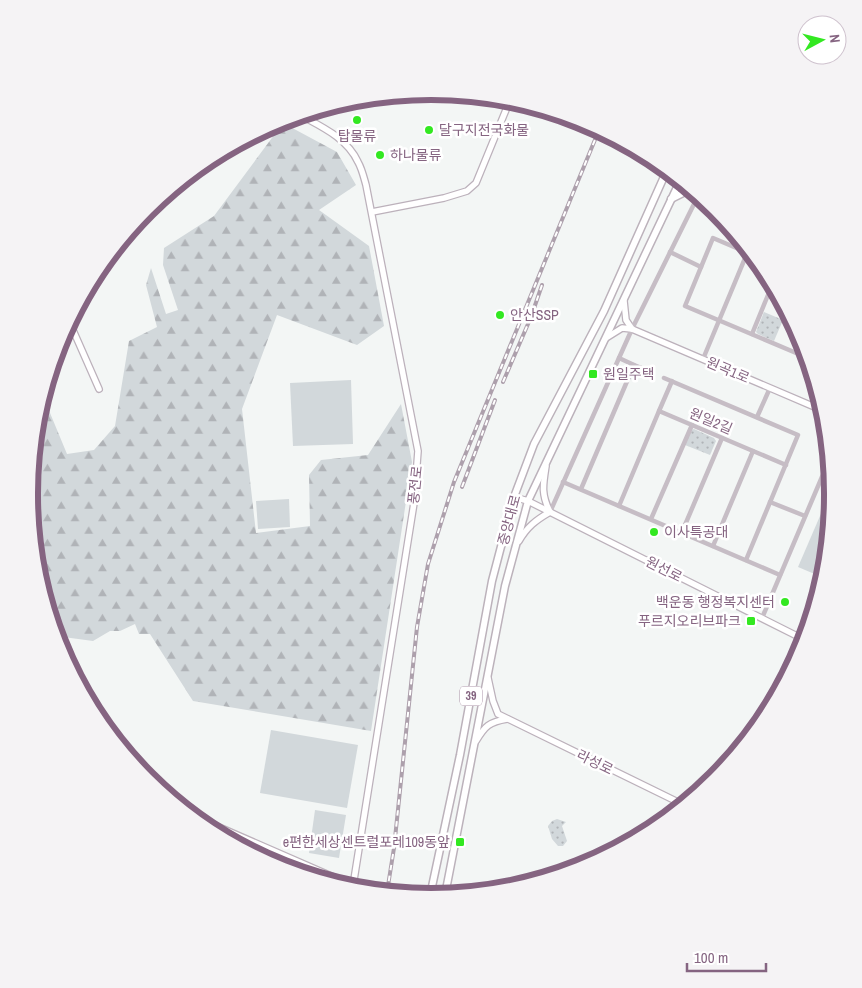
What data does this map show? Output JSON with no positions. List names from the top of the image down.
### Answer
{
  "streets": {
    "main road": ["중앙대로", "39"],
    "street": [
      "원곡1로",
      "원일2길",
      "풍전로",
      "원선로",
      "라성로"
    ]
  },
  "crossings": [
    ["중앙대로", "원선로"],
    ["원선로", "39"]
  ],
  "places": {
    "other": [
      "탑물류",
      "달구지전국화물",
      "하나물류",
      "안산SSP",
      "이사특공대",
      "백운동 행정복지센터"
    ],
    "transit": ["원일주택", "푸르지오리브파크", "e편한세상센트럴포레109동앞"]
  },
  "scale_bar": "100 m",
  "north": "right"
}
